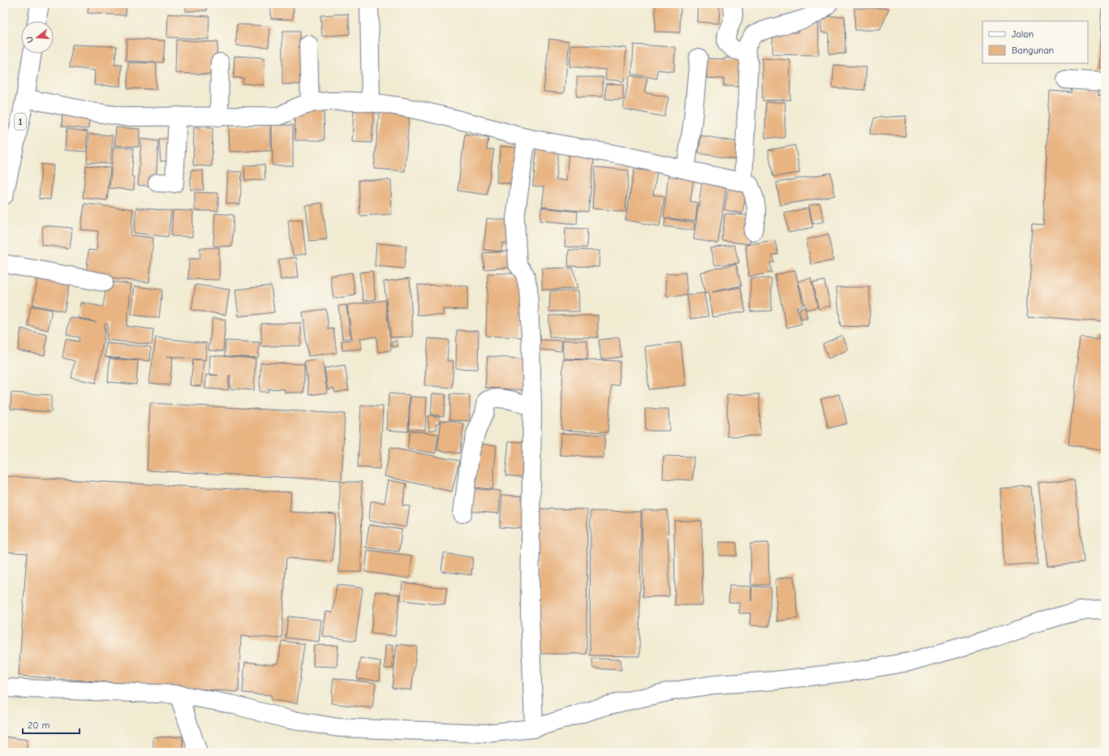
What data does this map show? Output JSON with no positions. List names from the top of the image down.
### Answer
{
  "streets": {
    "main road": ["1"]
  },
  "legend": ["Jalan", "Bangunan"],
  "scale_bar": "20 m",
  "north": "left"
}
